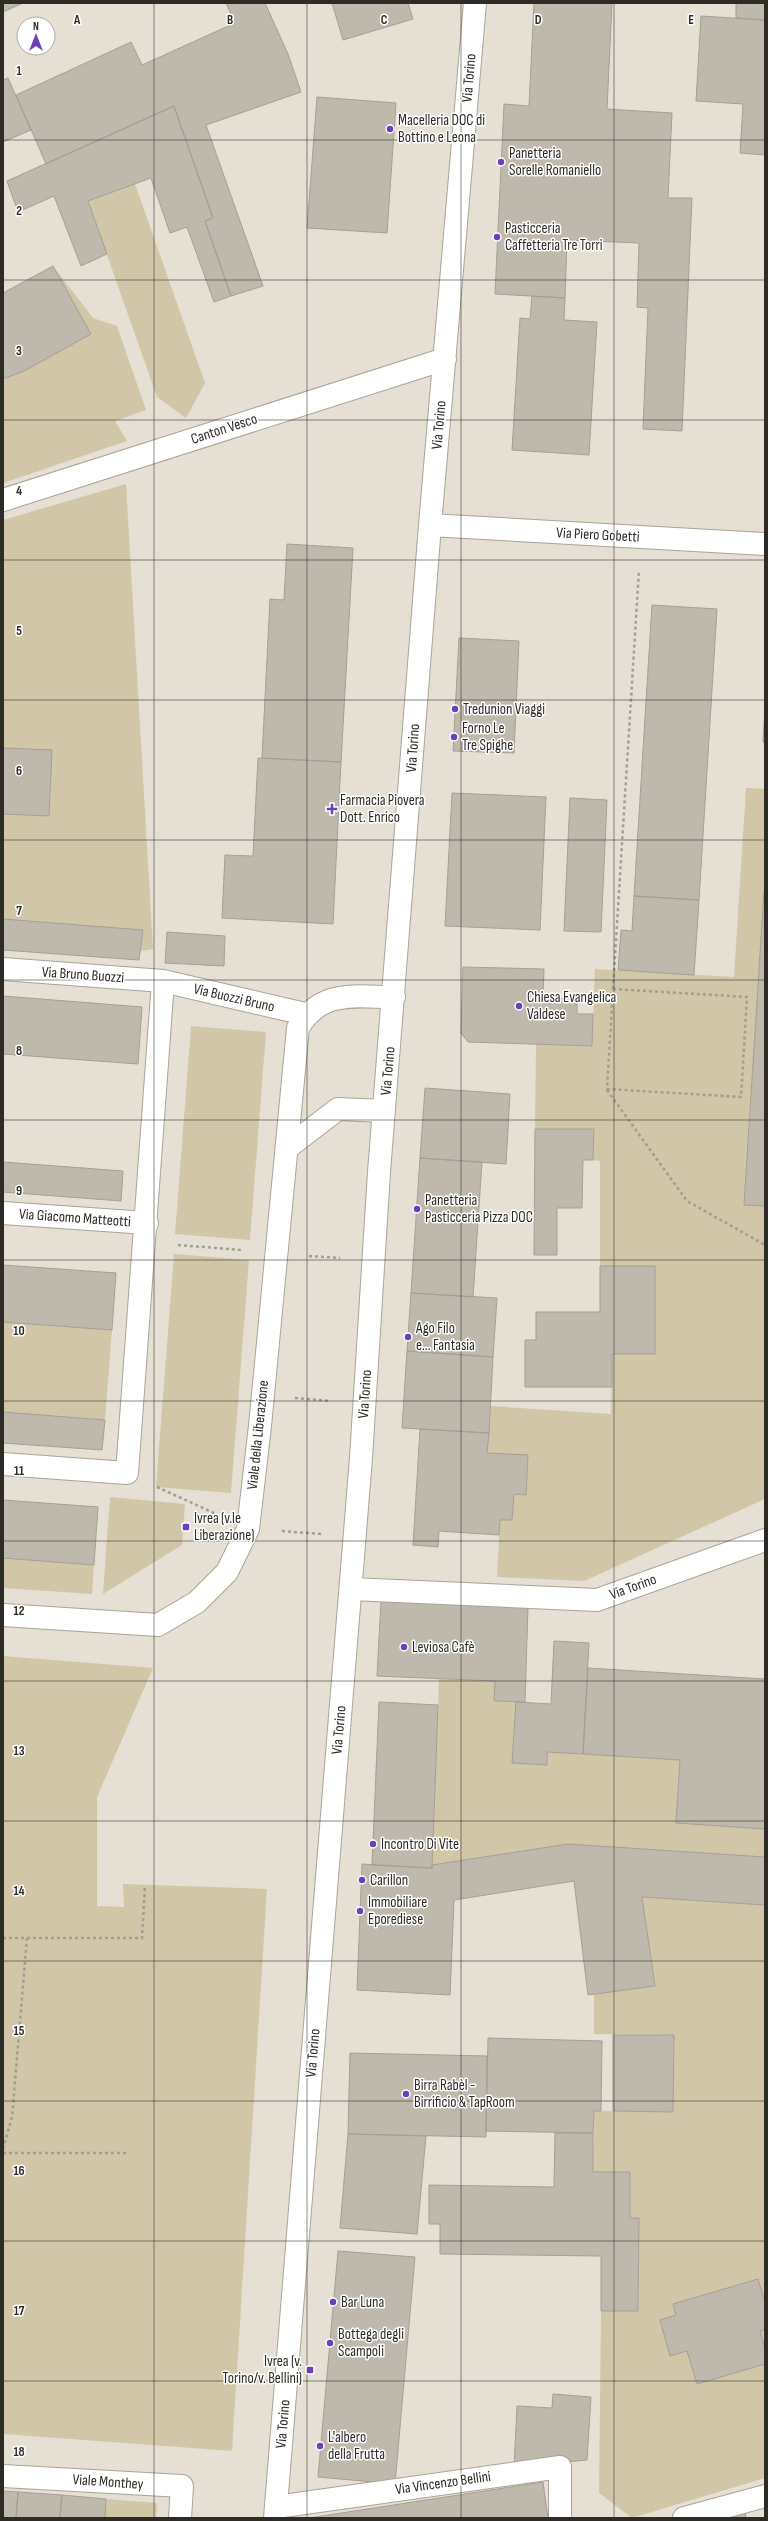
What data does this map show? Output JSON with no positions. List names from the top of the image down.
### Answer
{
  "streets": {
    "street": [
      "Via Torino",
      "Canton Vesco",
      "Via Piero Gobetti",
      "Via Bruno Buozzi",
      "Via Buozzi Bruno",
      "Via Giacomo Matteotti",
      "Viale della Liberazione",
      "Viale Monthey",
      "Via Vincenzo Bellini"
    ]
  },
  "crossings": [
    ["Via Torino", "Canton Vesco"],
    ["Via Torino", "Via Piero Gobetti"],
    ["Via Torino", "Via Vincenzo Bellini"],
    ["Via Bruno Buozzi", "Via Buozzi Bruno"],
    ["Via Buozzi Bruno", "Viale della Liberazione"]
  ],
  "places": {
    "other": [
      "Macelleria DOC di Bottino e Leona",
      "Panetteria Sorelle Romaniello",
      "Pasticceria Caffetteria Tre Torri",
      "Tredunion Viaggi",
      "Forno Le Tre Spighe",
      "Chiesa Evangelica Valdese",
      "Panetteria Pasticceria Pizza DOC",
      "Ago Filo e... Fantasia",
      "Leviosa Cafè",
      "Incontro Di Vite",
      "Carillon",
      "Immobiliare Eporediese",
      "Birra Rabèl - Birrificio & TapRoom",
      "Bar Luna",
      "Bottega degli Scampoli",
      "L'albero della Frutta"
    ],
    "health": ["Farmacia Piovera Dott. Enrico"],
    "transit": ["Ivrea (v.le Liberazione)", "Ivrea (v. Torino/v. Bellini)"]
  },
  "north": "top",
  "grid": {
    "columns": [
      "A",
      "B",
      "C",
      "D",
      "E"
    ],
    "rows": [
      "1",
      "2",
      "3",
      "4",
      "5",
      "6",
      "7",
      "8",
      "9",
      "10",
      "11",
      "12",
      "13",
      "14",
      "15",
      "16",
      "17",
      "18"
    ]
  }
}
